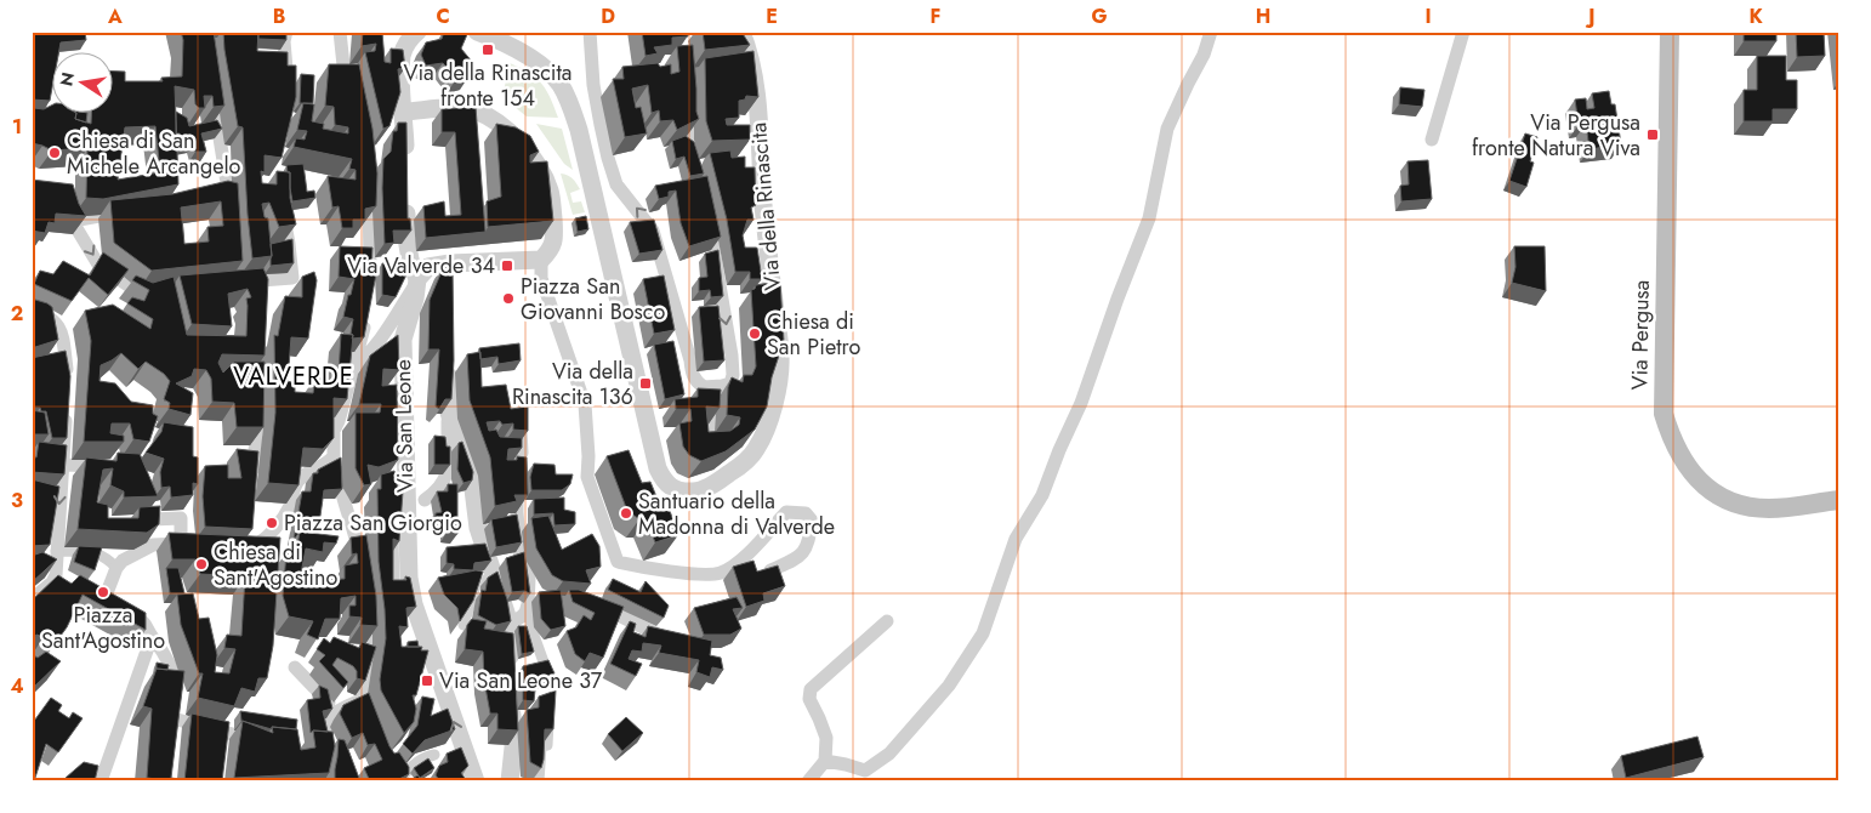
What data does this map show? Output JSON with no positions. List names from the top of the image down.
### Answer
{
  "streets": {
    "main road": ["Via Pergusa"],
    "street": ["Via della Rinascita", "Via San Leone"]
  },
  "districts": ["VALVERDE"],
  "places": {
    "transit": [
      "Via della Rinascita fronte 154",
      "Via Pergusa fronte Natura Viva",
      "Via Valverde 34",
      "Via della Rinascita 136",
      "Via San Leone 37"
    ],
    "other": [
      "Chiesa di San Michele Arcangelo",
      "Piazza San Giovanni Bosco",
      "Chiesa di San Pietro",
      "Santuario della Madonna di Valverde",
      "Piazza San Giorgio",
      "Chiesa di Sant'Agostino",
      "Piazza Sant'Agostino"
    ]
  },
  "north": "left",
  "grid": {
    "columns": [
      "A",
      "B",
      "C",
      "D",
      "E",
      "F",
      "G",
      "H",
      "I",
      "J",
      "K"
    ],
    "rows": [
      "1",
      "2",
      "3",
      "4"
    ]
  }
}
